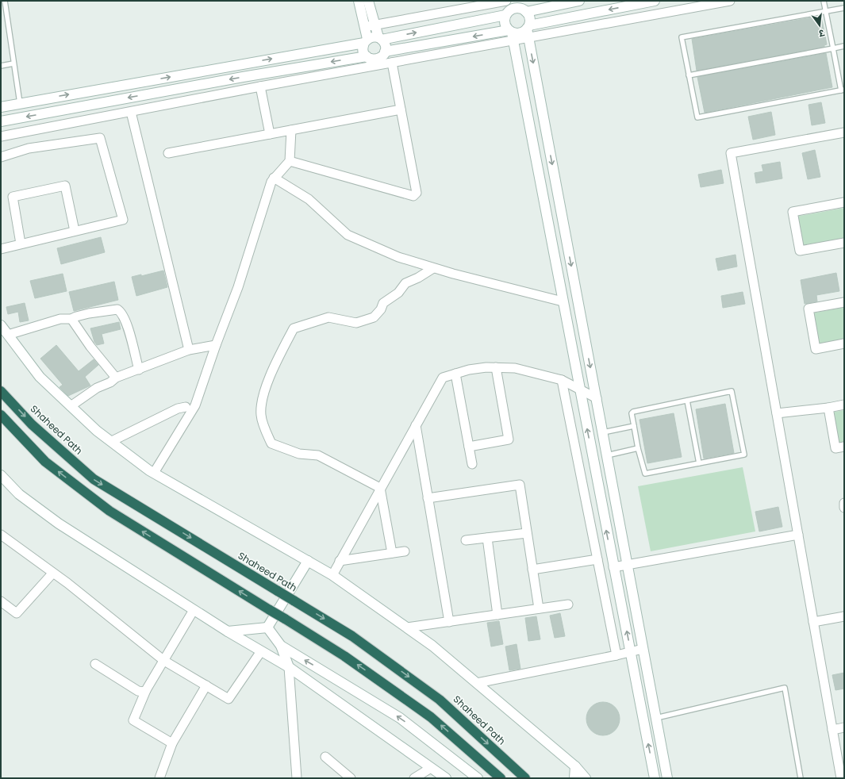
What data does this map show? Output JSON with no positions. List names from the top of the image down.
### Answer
{
  "streets": {
    "highway": ["Shaheed Path"]
  },
  "north": "bottom"
}
